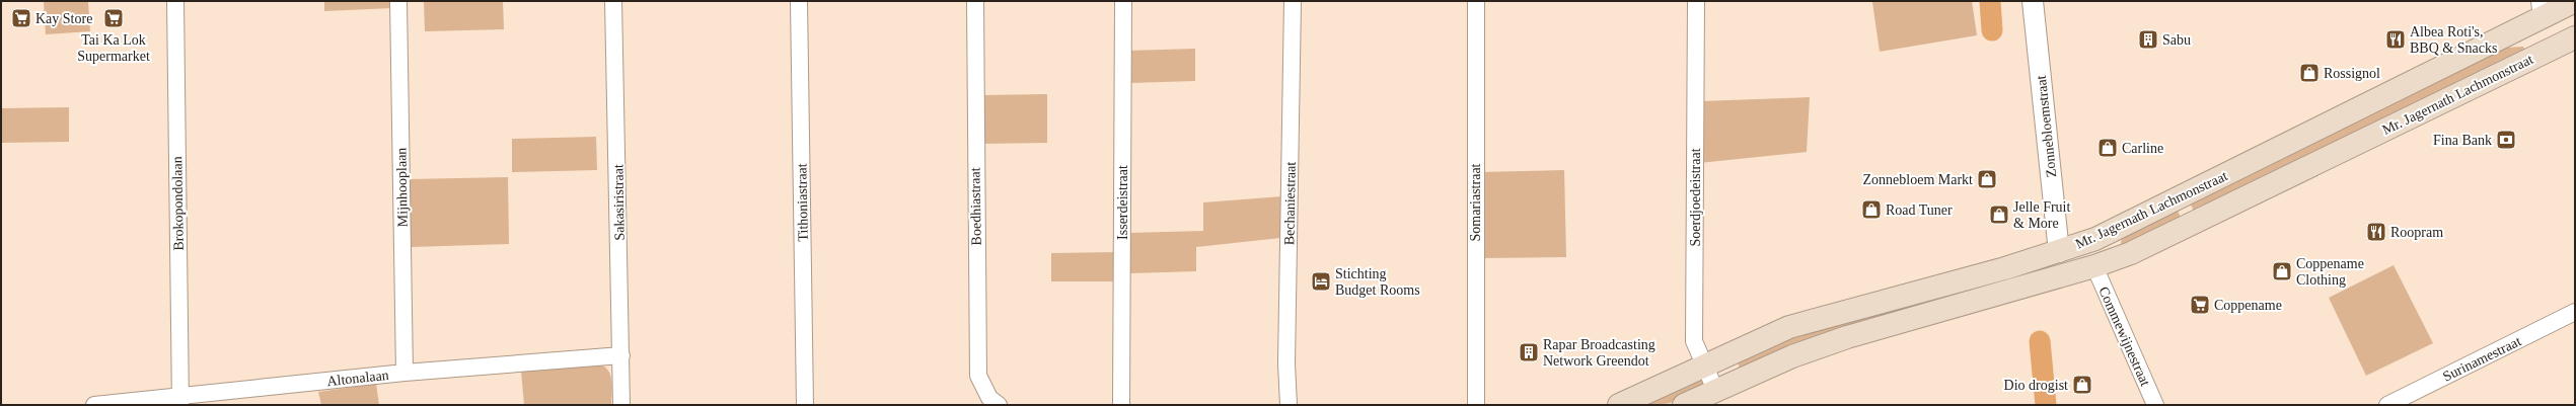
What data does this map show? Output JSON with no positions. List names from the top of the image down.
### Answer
{
  "streets": {
    "main road": ["Mr. Jagernath Lachmonstraat"],
    "street": [
      "Zonnebloemstraat",
      "Mijnhooplaan",
      "Soerdjoedeistraat",
      "Sakasiristraat",
      "Tithoniastraat",
      "Isserdeistraat",
      "Somariastraat",
      "Brokopondolaan",
      "Bechaniestraat",
      "Boedhiastraat",
      "Commewijnestraat",
      "Surinamestraat",
      "Altonalaan"
    ]
  },
  "crossings": [
    ["Mr. Jagernath Lachmonstraat", "Zonnebloemstraat"],
    ["Mr. Jagernath Lachmonstraat", "Soerdjoedeistraat"],
    ["Mr. Jagernath Lachmonstraat", "Commewijnestraat"],
    ["Mijnhooplaan", "Altonalaan"],
    ["Sakasiristraat", "Altonalaan"],
    ["Brokopondolaan", "Altonalaan"]
  ],
  "places": {
    "supermarket": ["Kay Store", "Tai Ka Lok Supermarket", "Coppename"],
    "building": ["Sabu", "Rapar Broadcasting Network Greendot"],
    "restaurant": ["Albea Roti's, BBQ & Snacks", "Roopram"],
    "shop": [
      "Rossignol",
      "Carline",
      "Zonnebloem Markt",
      "Road Tuner",
      "Jelle Fruit & More",
      "Coppename Clothing",
      "Dio drogist"
    ],
    "bank": ["Fina Bank"],
    "hotel": ["Stichting Budget Rooms"]
  }
}
